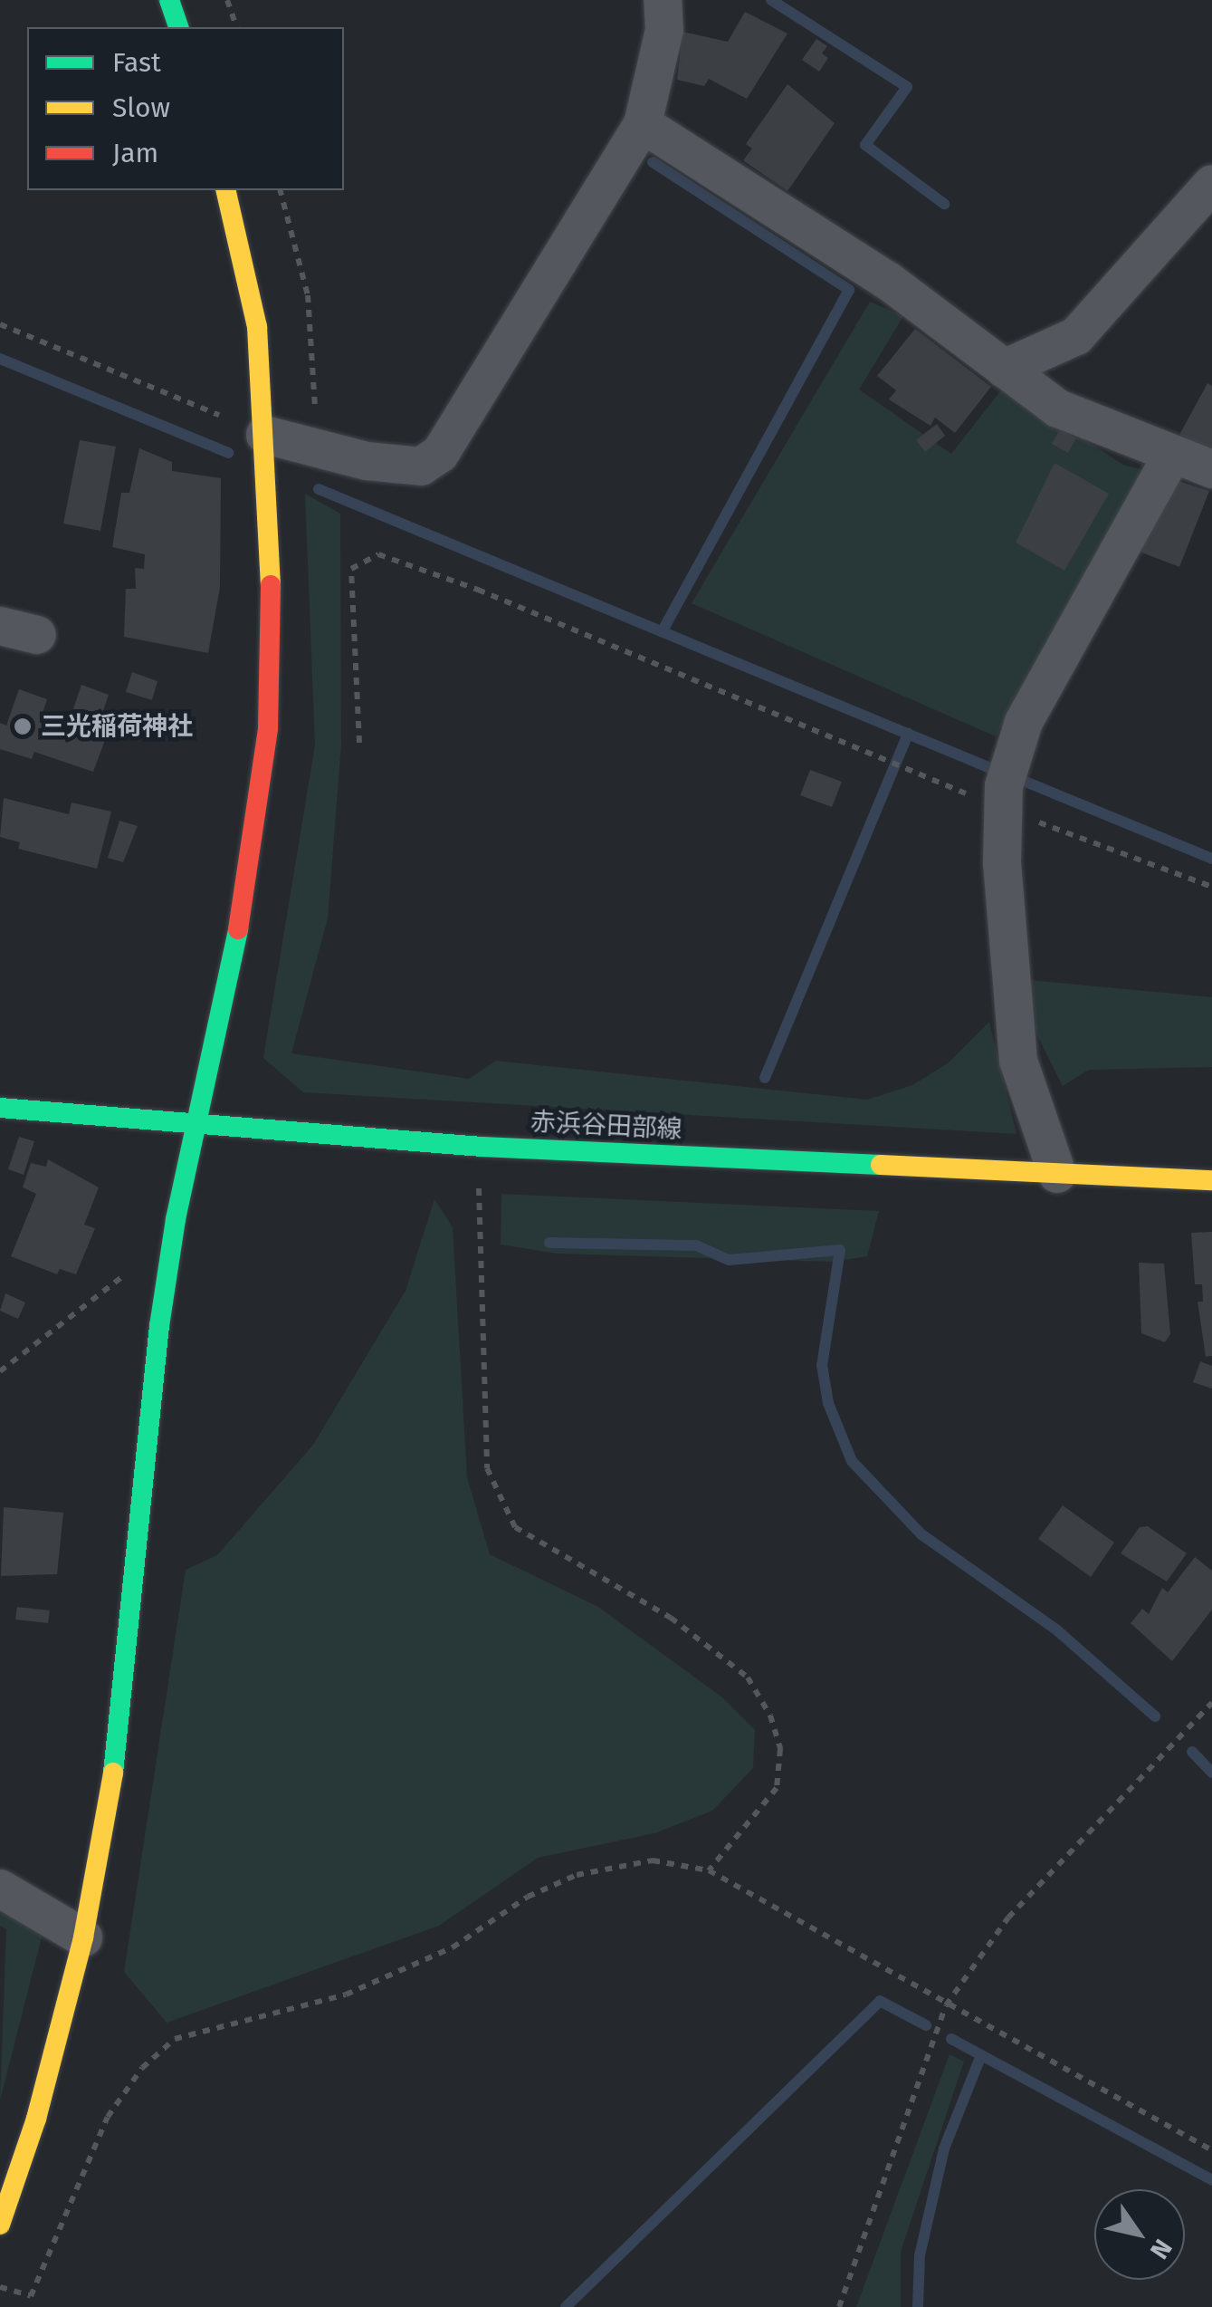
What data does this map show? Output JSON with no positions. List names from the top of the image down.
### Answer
{
  "streets": {
    "street": ["赤浜谷田部線"]
  },
  "places": ["三光稲荷神社"],
  "legend": ["Fast", "Slow", "Jam"],
  "north": "bottom right"
}
